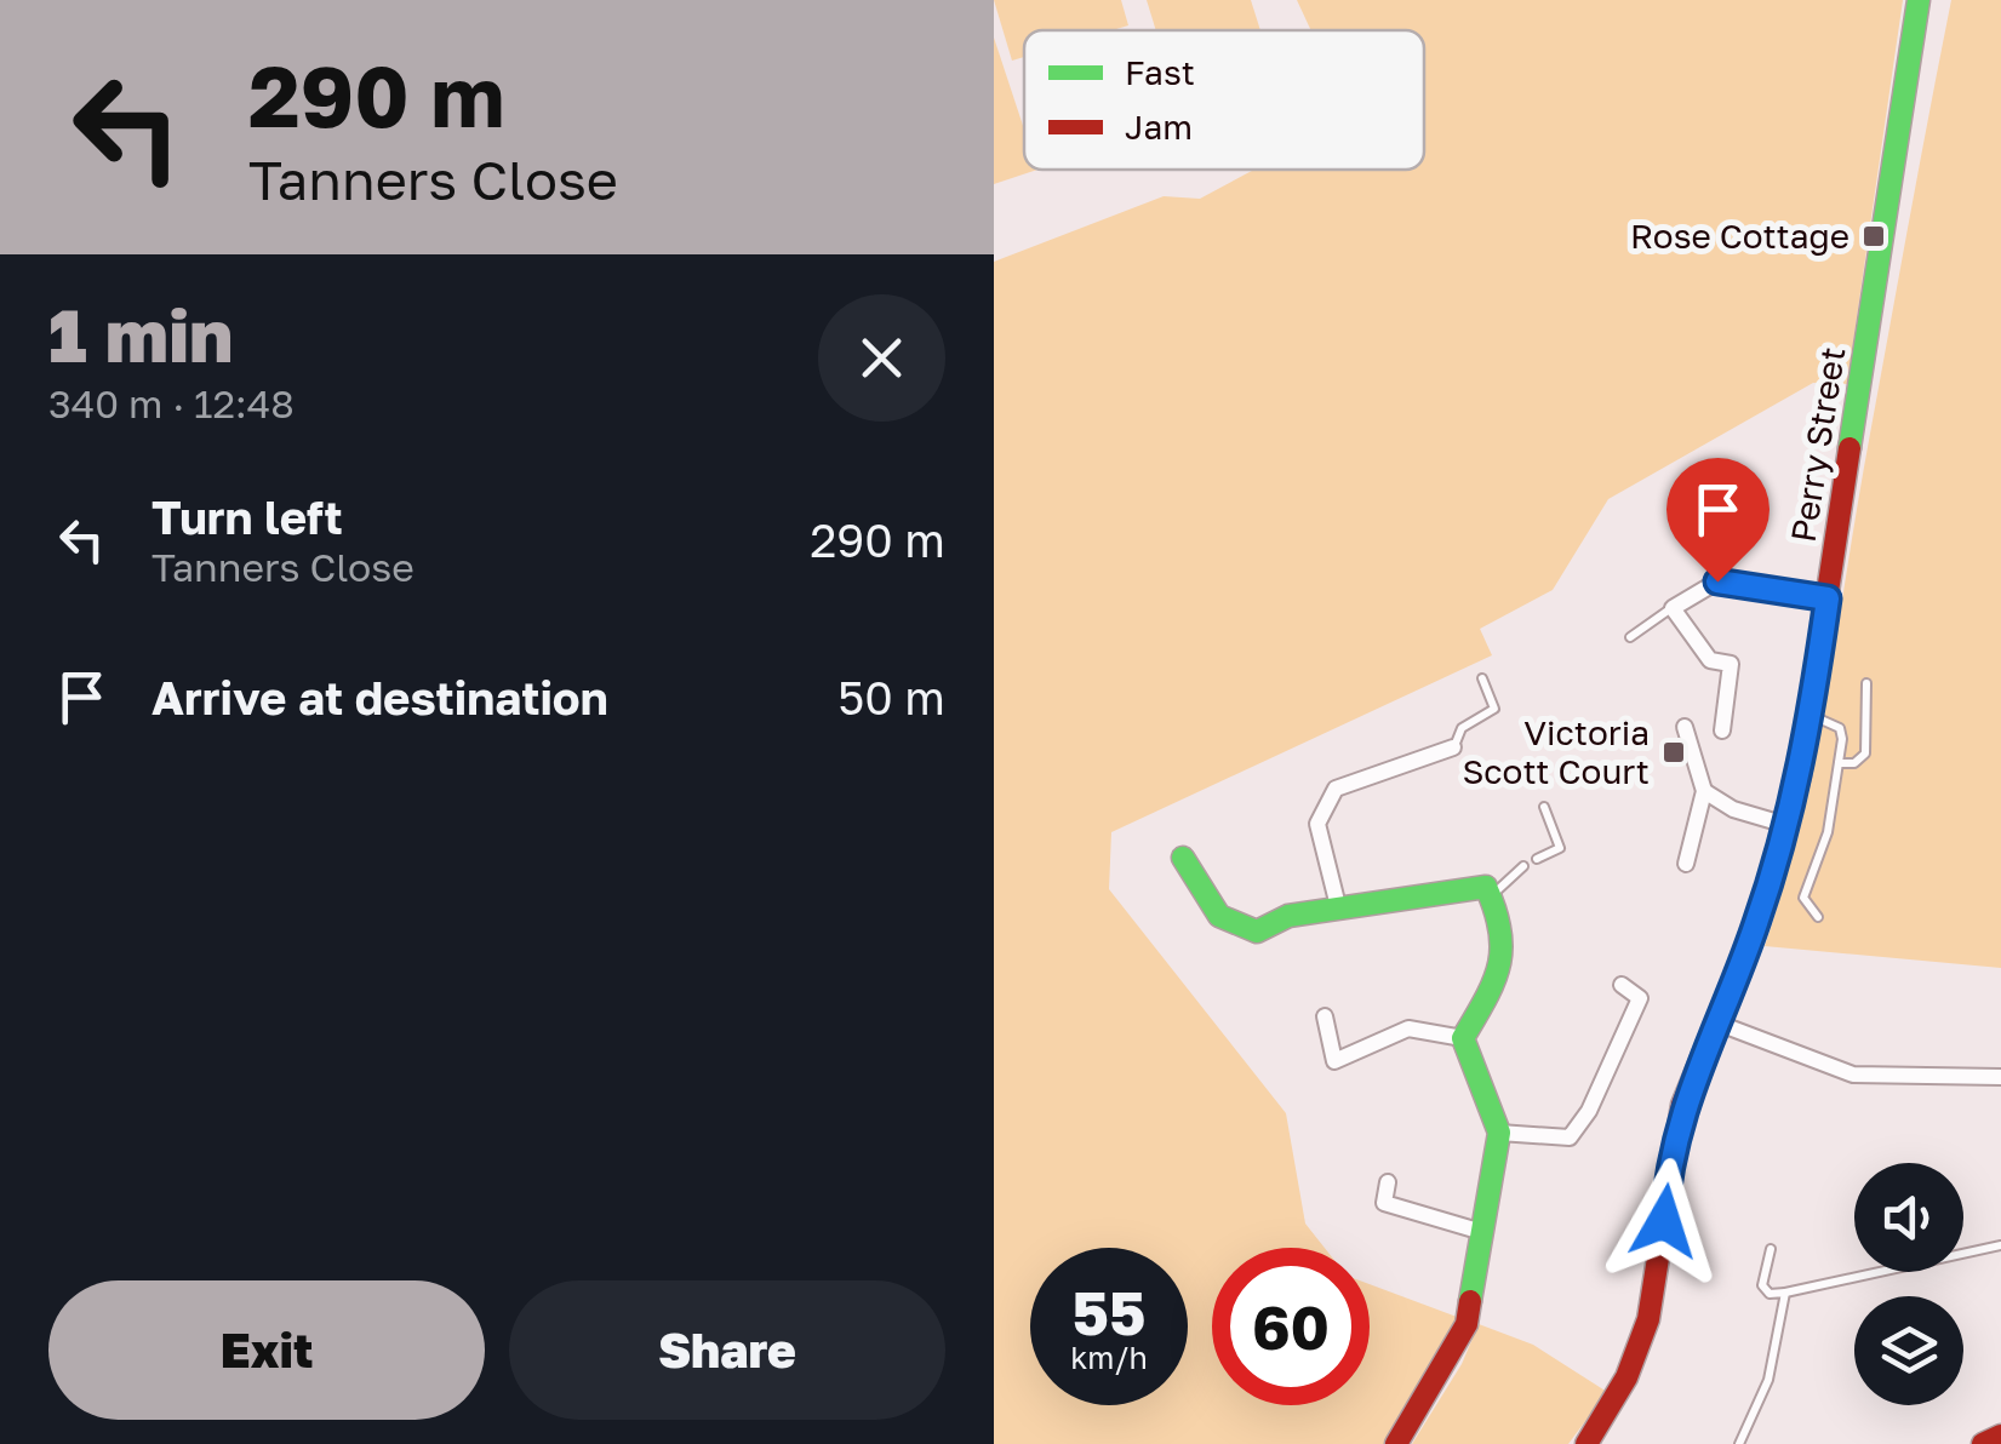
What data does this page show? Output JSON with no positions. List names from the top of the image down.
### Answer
{
  "streets": {
    "main road": ["Perry Street"]
  },
  "places": {
    "transit": ["Rose Cottage", "Victoria Scott Court"]
  },
  "legend": ["Fast", "Jam"],
  "page": {
    "turn": ["290 m", "Tanners Close"],
    "heading": ["1 min", "340 m · 12:48"],
    "list": [
      {
        "name": "Turn left",
        "note": "Tanners Close",
        "value": "290 m"
      },
      {
        "name": "Arrive at destination",
        "value": "50 m"
      }
    ],
    "speed": "55 km/h",
    "limit": "60",
    "buttons": ["Exit", "Share"]
  }
}
